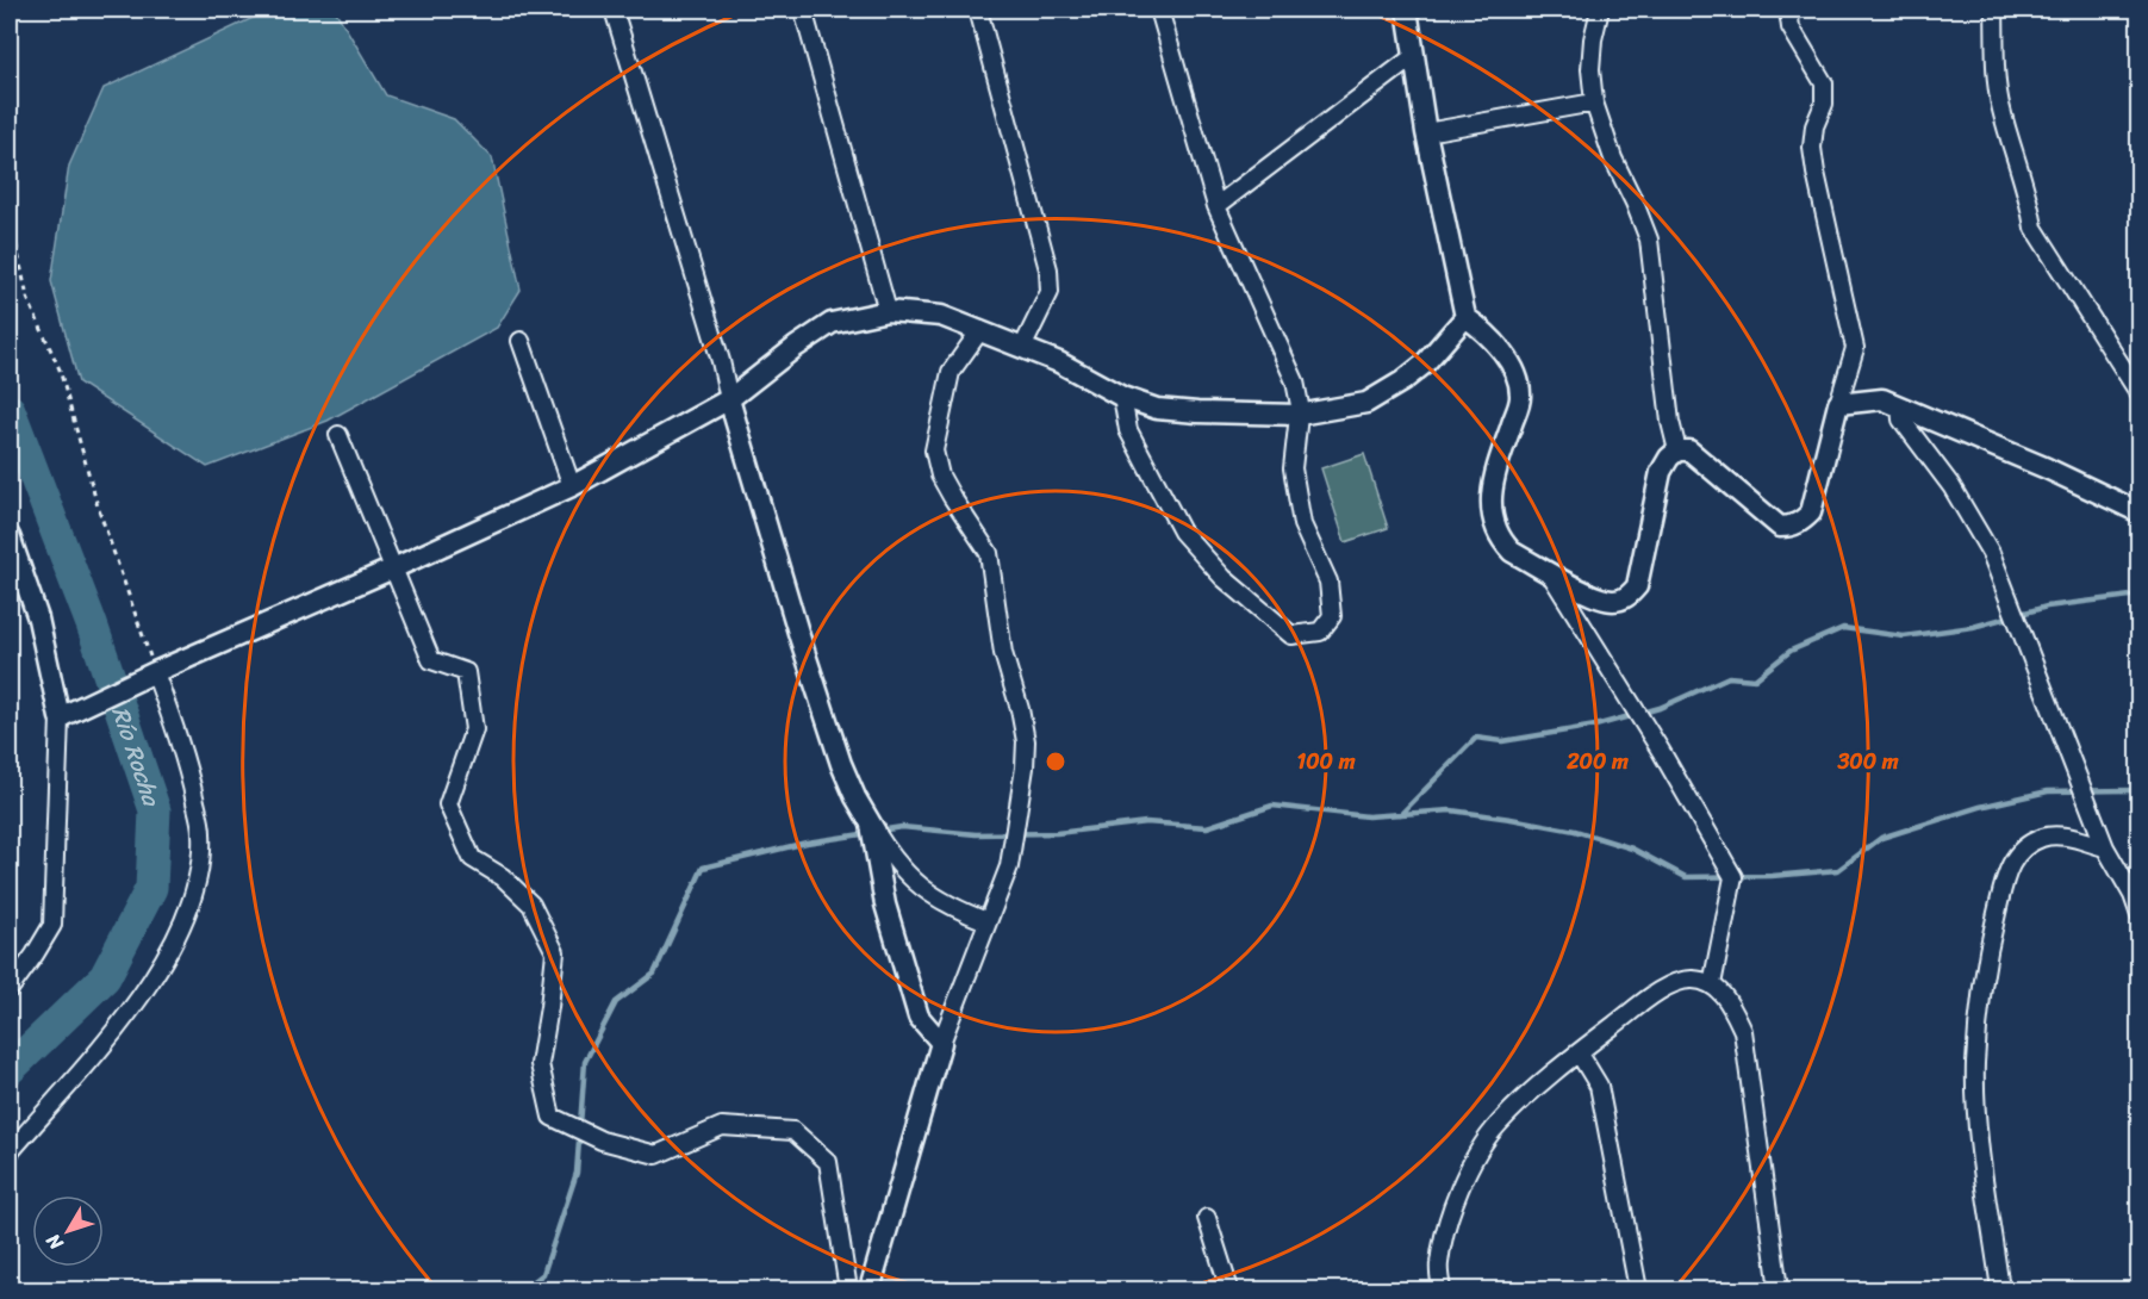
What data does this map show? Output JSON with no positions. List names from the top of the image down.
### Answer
{
  "water": ["Río Rocha"],
  "north": "bottom left",
  "rings": ["100 m", "200 m", "300 m"]
}
